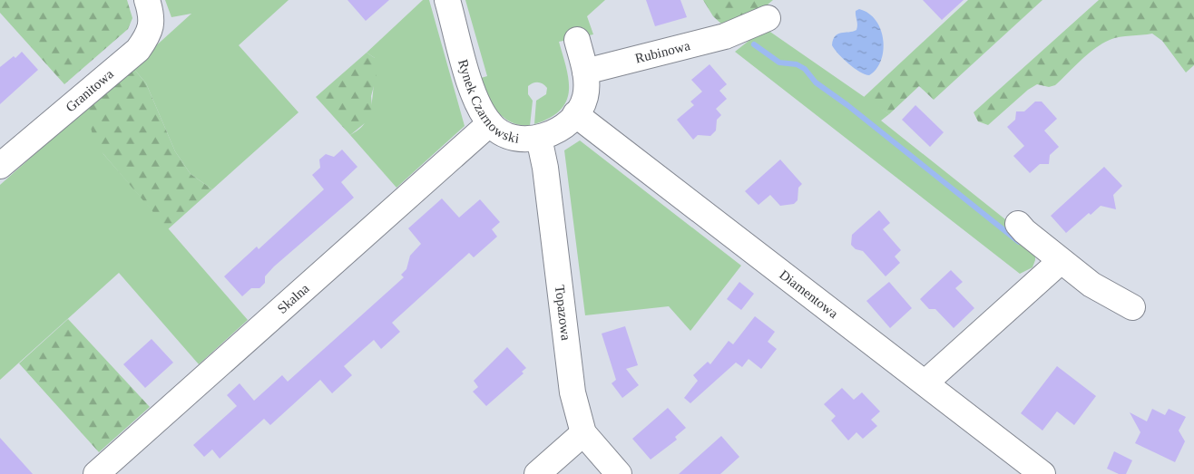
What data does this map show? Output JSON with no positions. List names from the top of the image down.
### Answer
{
  "streets": {
    "street": [
      "Rubinowa",
      "Granitowa",
      "Rynek Czarnowski",
      "Diamentowa",
      "Skalna",
      "Topazowa"
    ]
  },
  "crossings": [
    ["Rubinowa", "Rynek Czarnowski"],
    ["Rynek Czarnowski", "Diamentowa"],
    ["Rynek Czarnowski", "Skalna"],
    ["Rynek Czarnowski", "Topazowa"]
  ]
}
